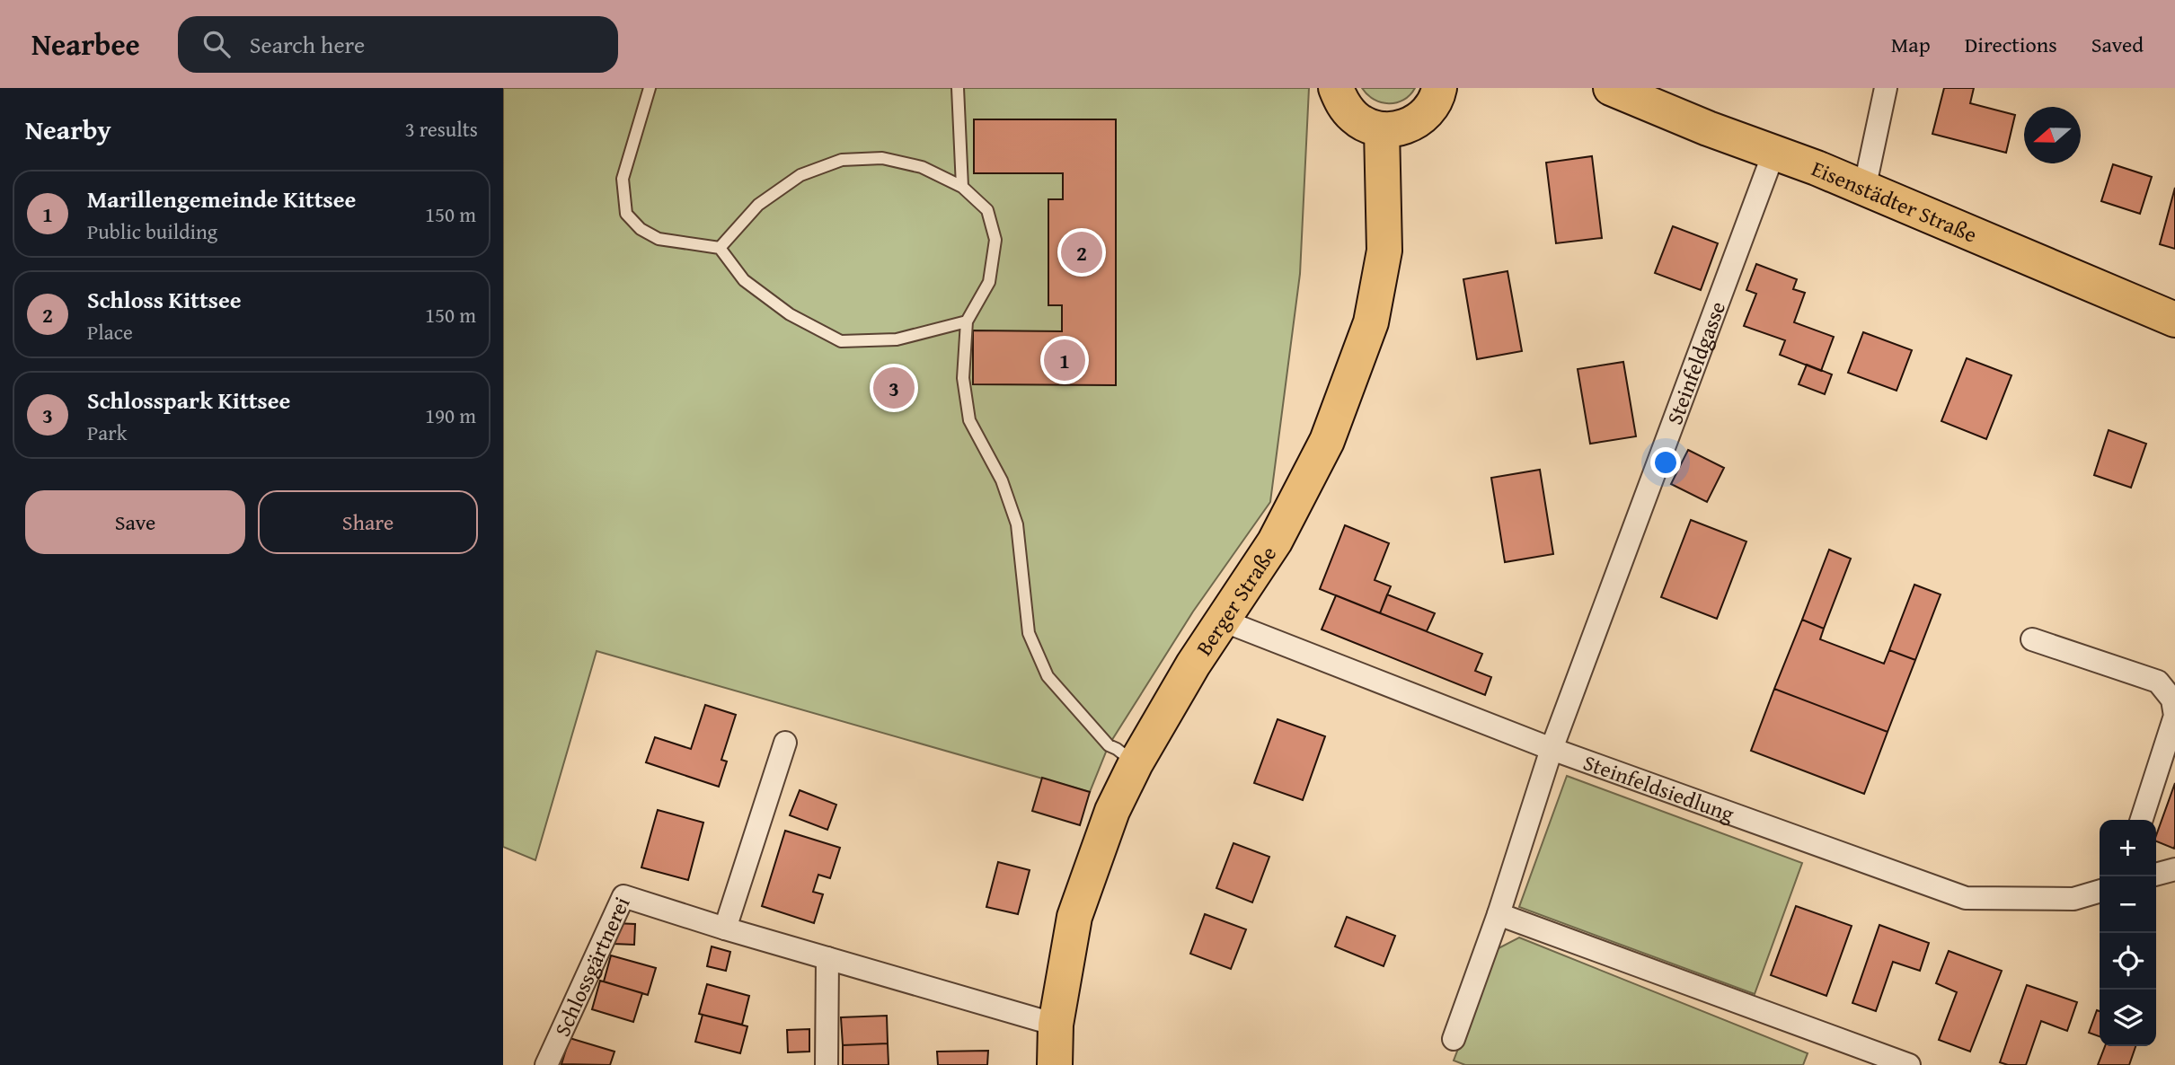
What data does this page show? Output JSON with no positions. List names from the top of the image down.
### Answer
{
  "streets": {
    "main road": ["Eisenstädter Straße", "Berger Straße"],
    "street": ["Steinfeldgasse", "Steinfeldsiedlung", "Schlossgärtnerei"]
  },
  "crossings": [
    ["Eisenstädter Straße", "Steinfeldgasse"],
    ["Steinfeldgasse", "Steinfeldsiedlung"],
    ["Berger Straße", "Steinfeldsiedlung"],
    ["Berger Straße", "Schlossgärtnerei"]
  ],
  "north": "left",
  "page": {
    "header": "Nearbee",
    "search": "Search here",
    "nav": ["Map", "Directions", "Saved"],
    "heading": ["Nearby", "3 results"],
    "list": [
      {
        "mark": "1",
        "name": "Marillengemeinde Kittsee",
        "note": "Public building",
        "value": "150 m"
      },
      {
        "mark": "2",
        "name": "Schloss Kittsee",
        "note": "Place",
        "value": "150 m"
      },
      {
        "mark": "3",
        "name": "Schlosspark Kittsee",
        "note": "Park",
        "value": "190 m"
      }
    ],
    "pins": ["2", "1", "3"],
    "buttons": ["Save", "Share"],
    "map_buttons": ["+", "−"]
  }
}
